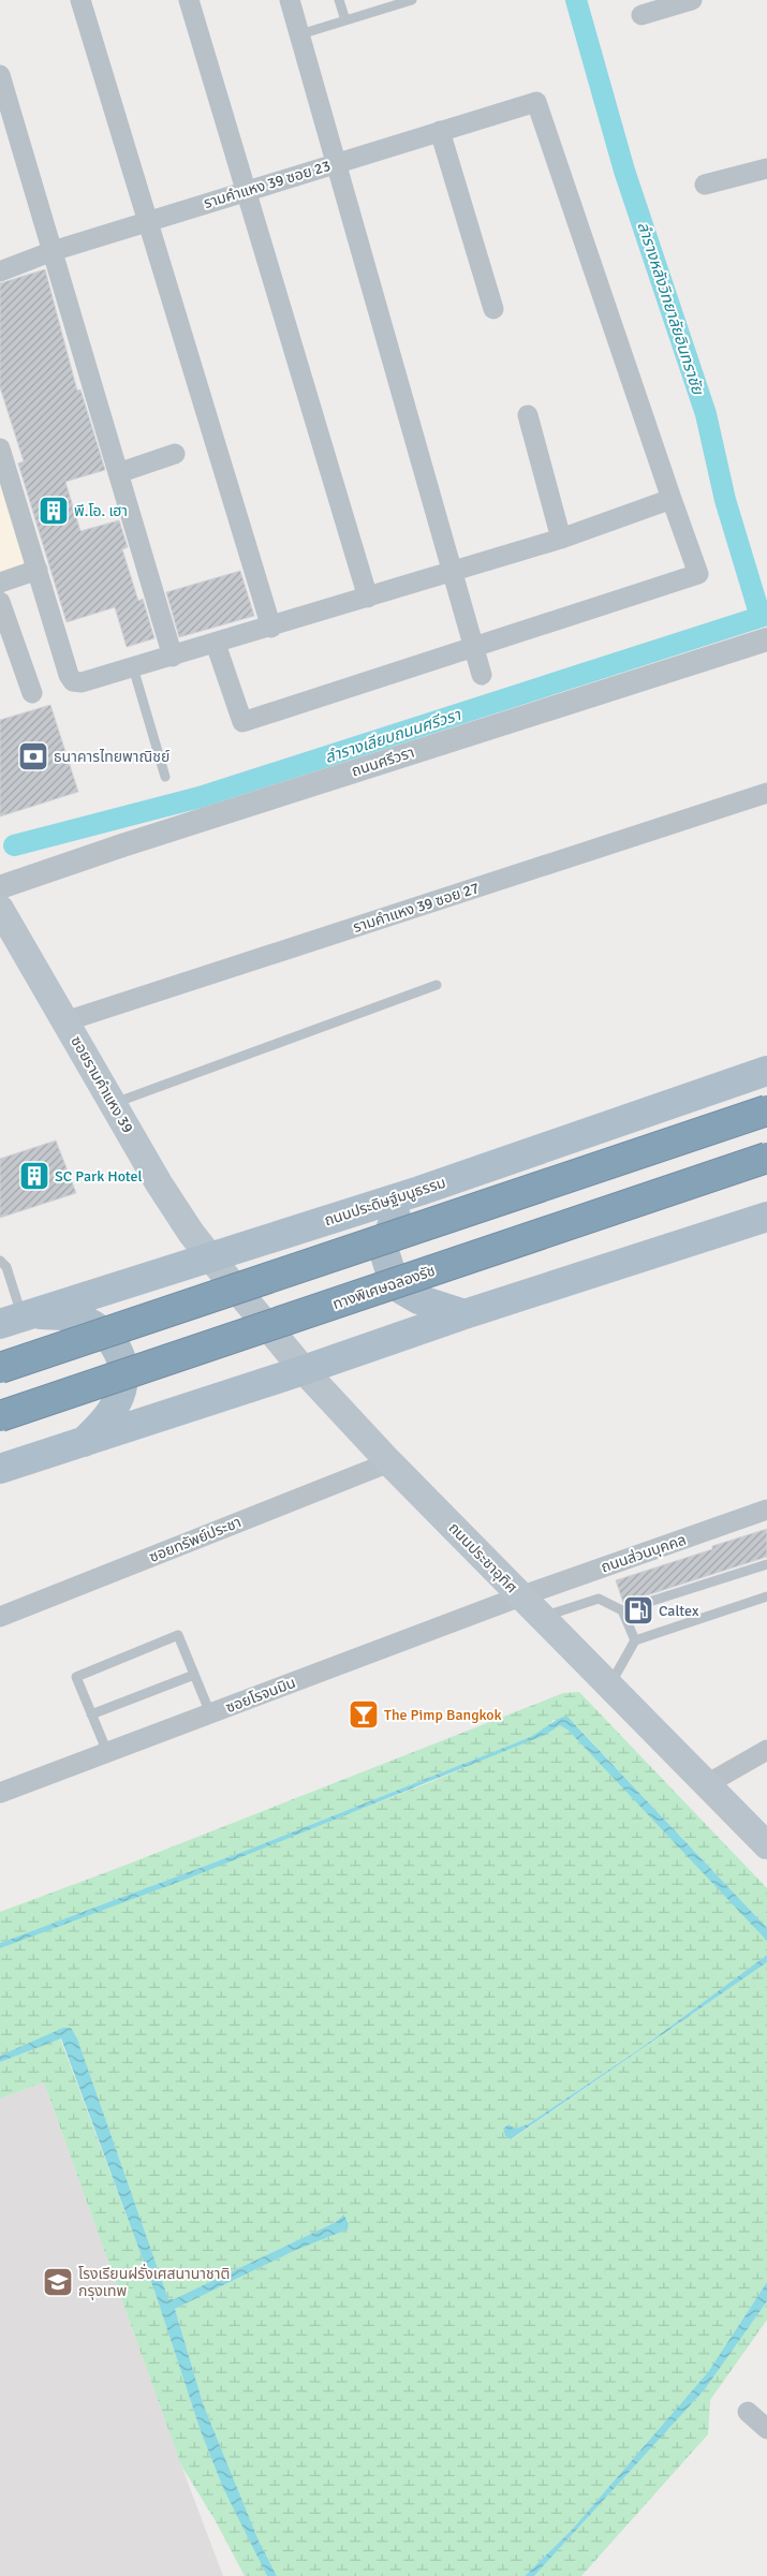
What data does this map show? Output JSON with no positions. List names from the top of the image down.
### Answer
{
  "streets": {
    "highway": ["ทางพิเศษฉลองรัช"],
    "main road": ["ซอยรามคำแหง 39", "ถนนประดิษฐ์มนูธรรม", "ถนนประชาอุทิศ"],
    "street": [
      "รามคำแหง 39 ซอย 23",
      "ถนนศรีวรา",
      "รามคำแหง 39 ซอย 27",
      "ซอยทรัพย์ประชา",
      "ถนนส่วนบุคคล",
      "ซอยโรจนมิน"
    ]
  },
  "crossings": [
    ["รามคำแหง 39 ซอย 27", "ซอยรามคำแหง 39"],
    ["ซอยรามคำแหง 39", "ถนนประดิษฐ์มนูธรรม"],
    ["ซอยรามคำแหง 39", "ถนนประชาอุทิศ"],
    ["ถนนประดิษฐ์มนูธรรม", "ถนนประชาอุทิศ"],
    ["ซอยทรัพย์ประชา", "ถนนประชาอุทิศ"],
    ["ถนนส่วนบุคคล", "ถนนประชาอุทิศ"],
    ["ถนนส่วนบุคคล", "ซอยโรจนมิน"],
    ["ถนนประชาอุทิศ", "ซอยโรจนมิน"]
  ],
  "water": ["ลำรางหลังวิทยาลัยอินทราชัย", "ลำรางเลียบถนนศรีวรา"],
  "places": {
    "building": ["พี.โอ. เฮา", "SC Park Hotel"],
    "bank": ["ธนาคารไทยพาณิชย์"],
    "fuel station": ["Caltex"],
    "bar": ["The Pimp Bangkok"],
    "school or university": ["โรงเรียนฝรั่งเศสนานาชาติ กรุงเทพ"]
  }
}
